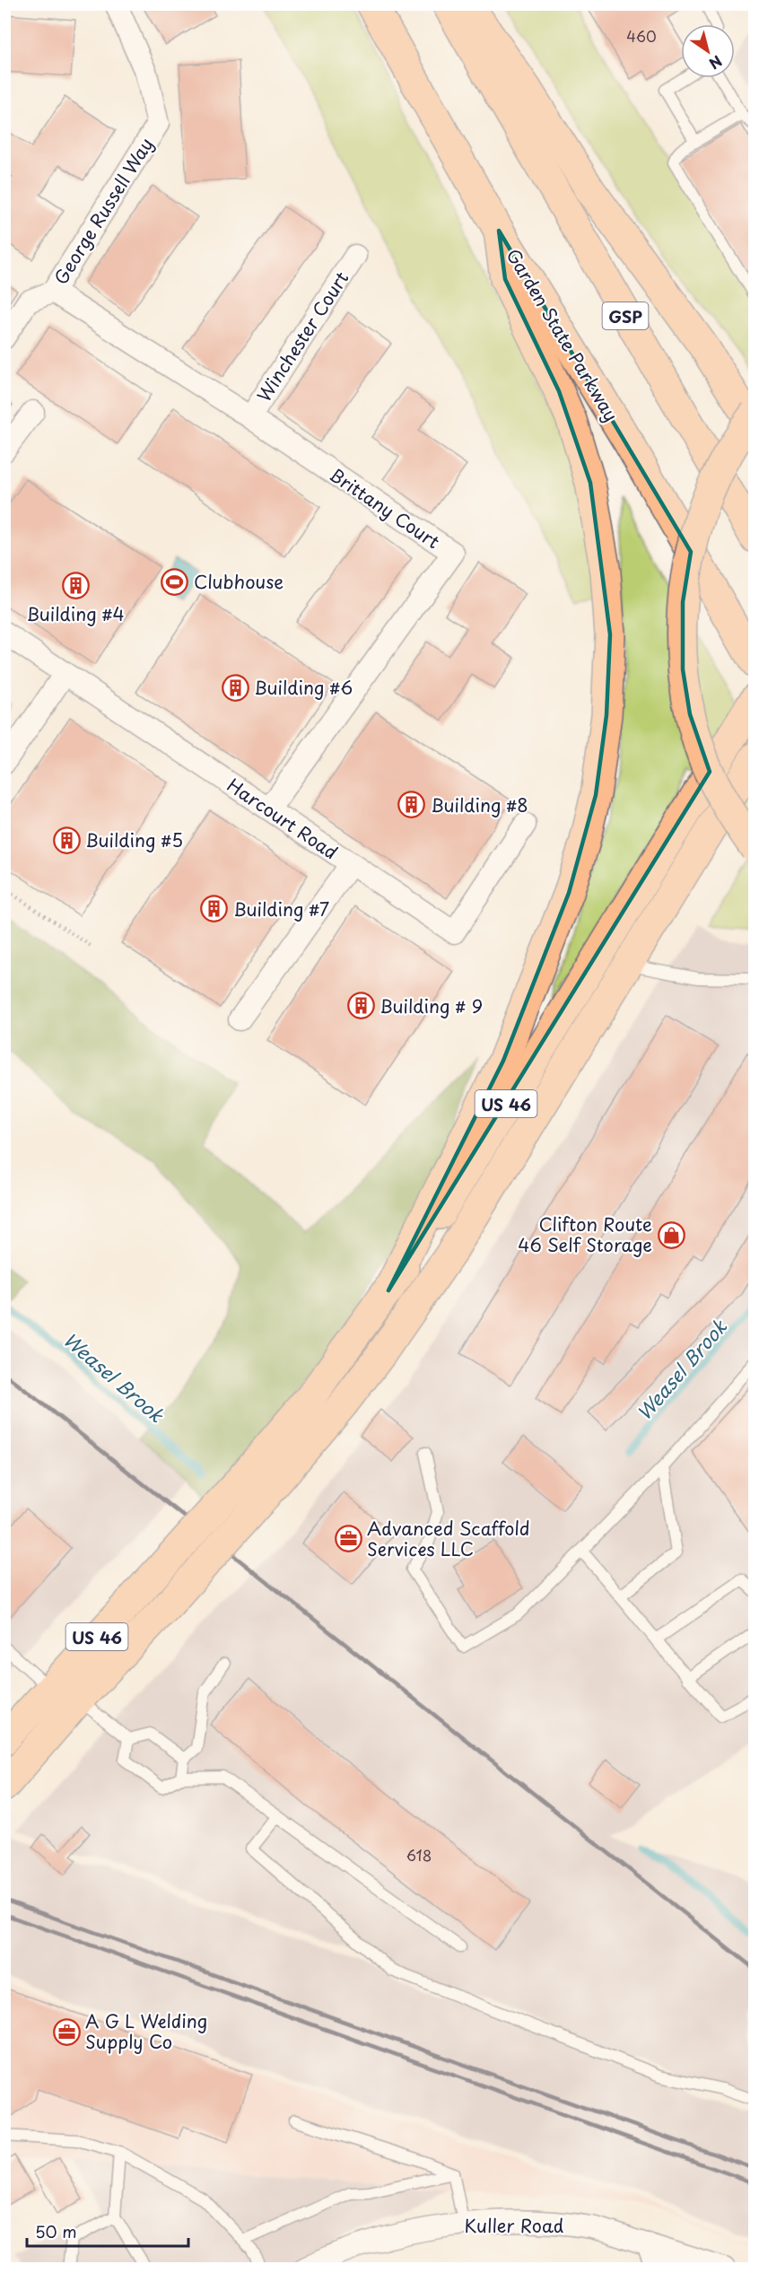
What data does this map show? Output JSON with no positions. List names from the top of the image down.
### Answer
{
  "streets": {
    "highway": ["GSP", "Garden State Parkway", "US 46"],
    "street": [
      "George Russell Way",
      "Winchester Court",
      "Brittany Court",
      "Harcourt Road",
      "Kuller Road"
    ]
  },
  "crossings": [
    ["George Russell Way", "Brittany Court"],
    ["Winchester Court", "Brittany Court"],
    ["Brittany Court", "Harcourt Road"]
  ],
  "water": ["Weasel Brook"],
  "places": {
    "sports": ["Clubhouse"],
    "building": [
      "Building #4",
      "Building #6",
      "Building #8",
      "Building #5",
      "Building #7",
      "Building # 9"
    ],
    "shop": ["Clifton Route 46 Self Storage"],
    "office": ["Advanced Scaffold Services LLC", "A G L Welding Supply Co"]
  },
  "house_numbers": ["460", "618"],
  "scale_bar": "50 m",
  "north": "bottom right"
}
